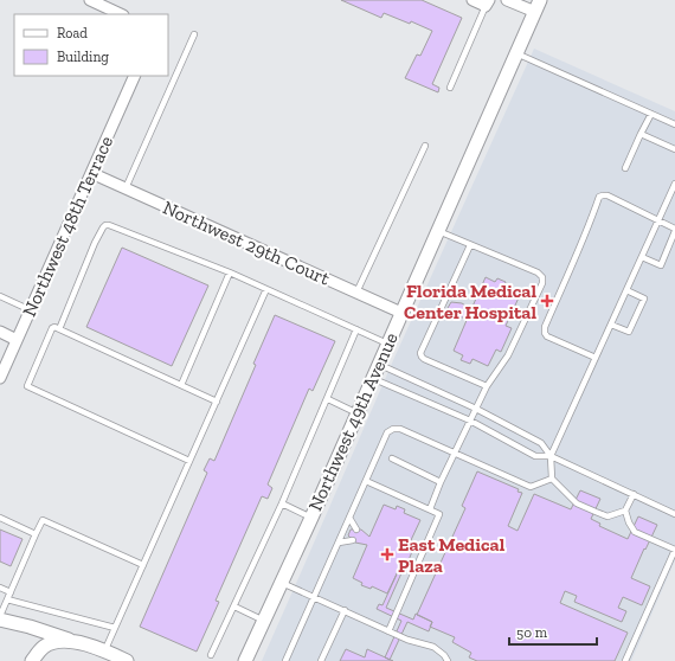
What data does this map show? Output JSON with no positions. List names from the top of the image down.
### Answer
{
  "streets": {
    "street": ["Northwest 48th Terrace", "Northwest 29th Court", "Northwest 49th Avenue"]
  },
  "crossings": [
    ["Northwest 48th Terrace", "Northwest 29th Court"],
    ["Northwest 29th Court", "Northwest 49th Avenue"]
  ],
  "places": {
    "health": ["Florida Medical Center Hospital", "East Medical Plaza"]
  },
  "legend": ["Road", "Building"],
  "scale_bar": "50 m"
}
